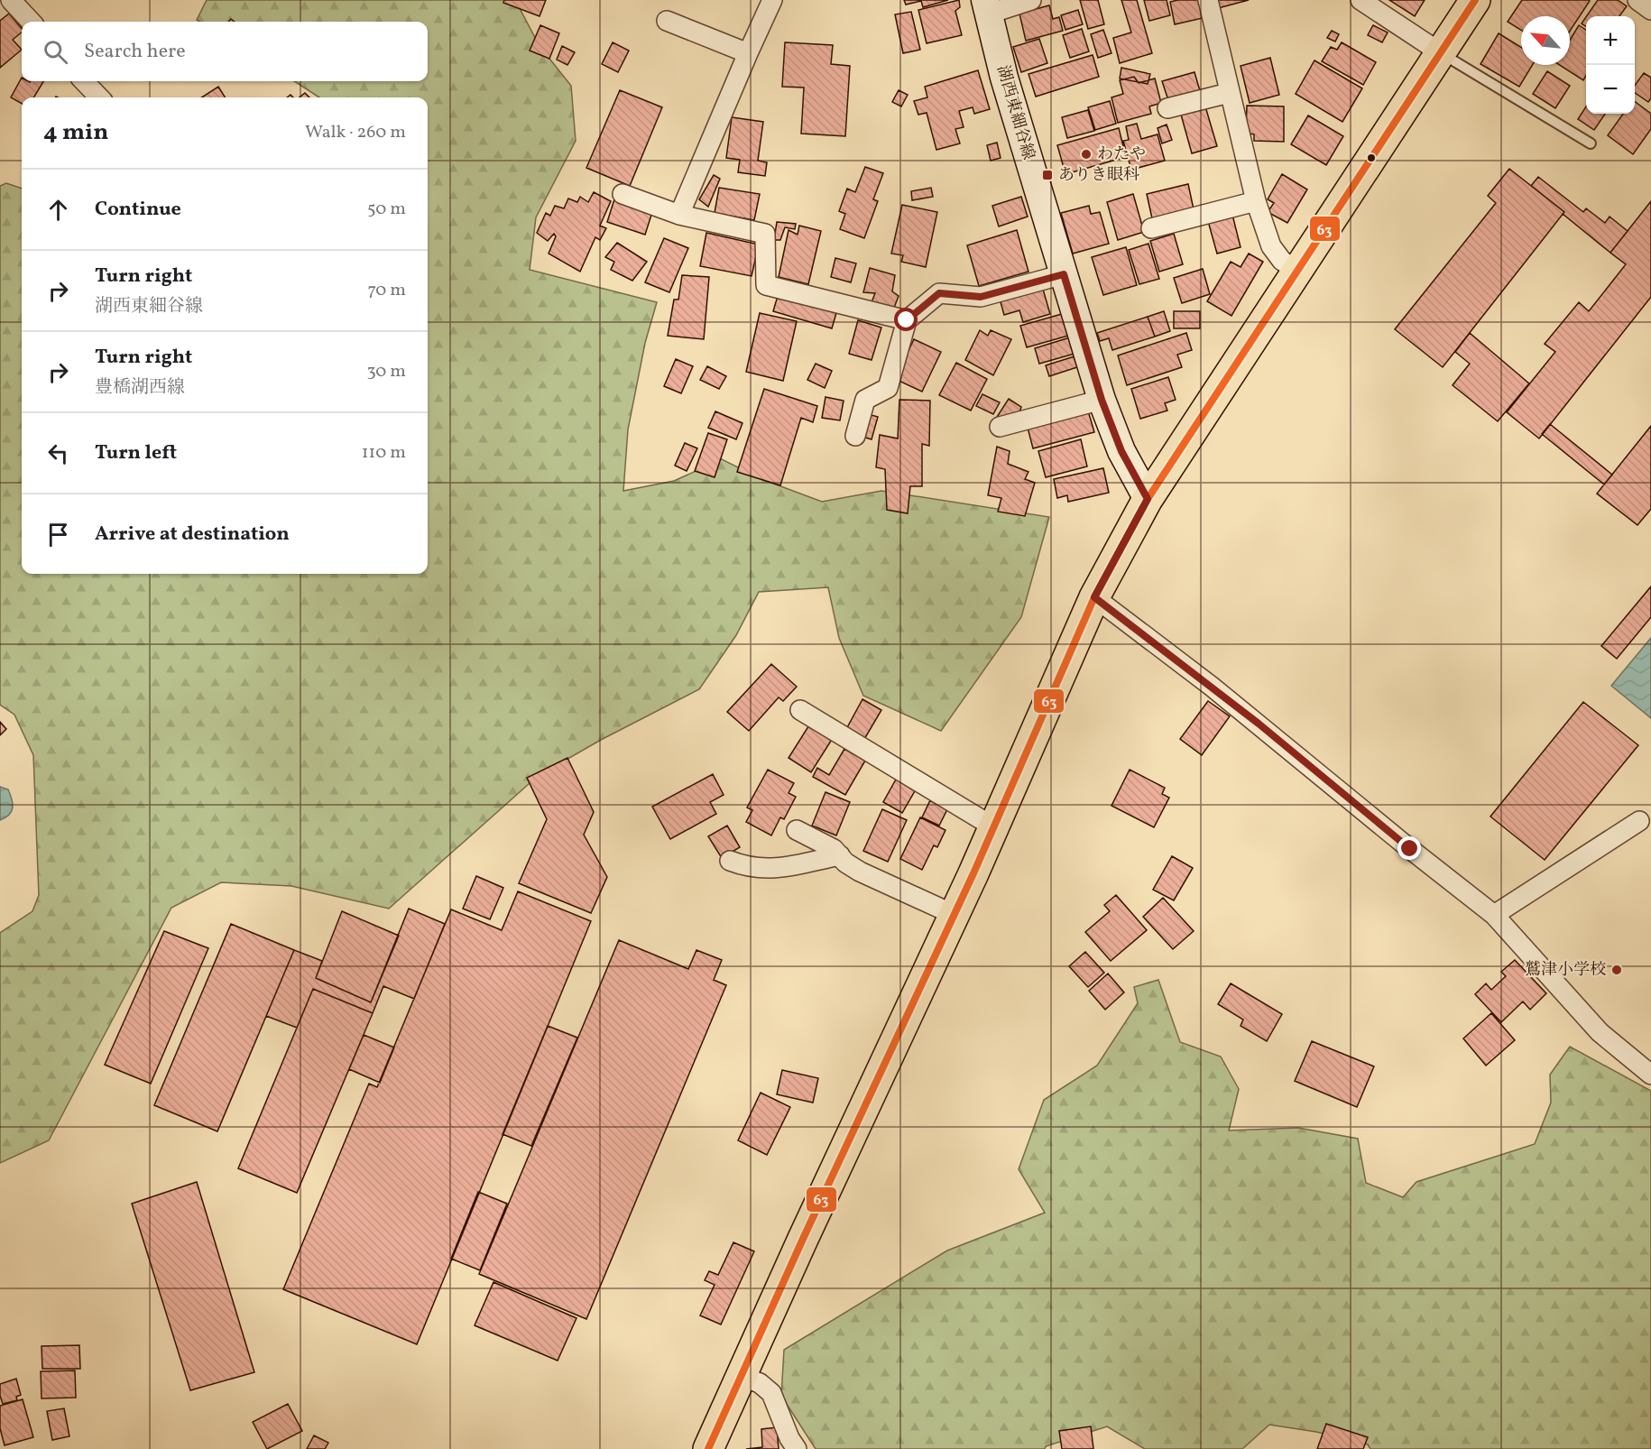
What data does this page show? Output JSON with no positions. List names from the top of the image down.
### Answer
{
  "streets": {
    "main road": ["湖西東細谷線"]
  },
  "places": {
    "other": ["わたや", "鷲津小学校"],
    "transit": ["ありき眼科"]
  },
  "lines": ["transit line 63"],
  "north": "top left",
  "page": {
    "map_buttons": ["+", "−"],
    "search": "Search here",
    "heading": ["4 min", "Walk · 260 m"],
    "list": [
      ["Continue", "50 m"],
      ["Turn right", "湖西東細谷線", "70 m"],
      ["Turn right", "豊橋湖西線", "30 m"],
      ["Turn left", "110 m"],
      "Arrive at destination"
    ]
  }
}
